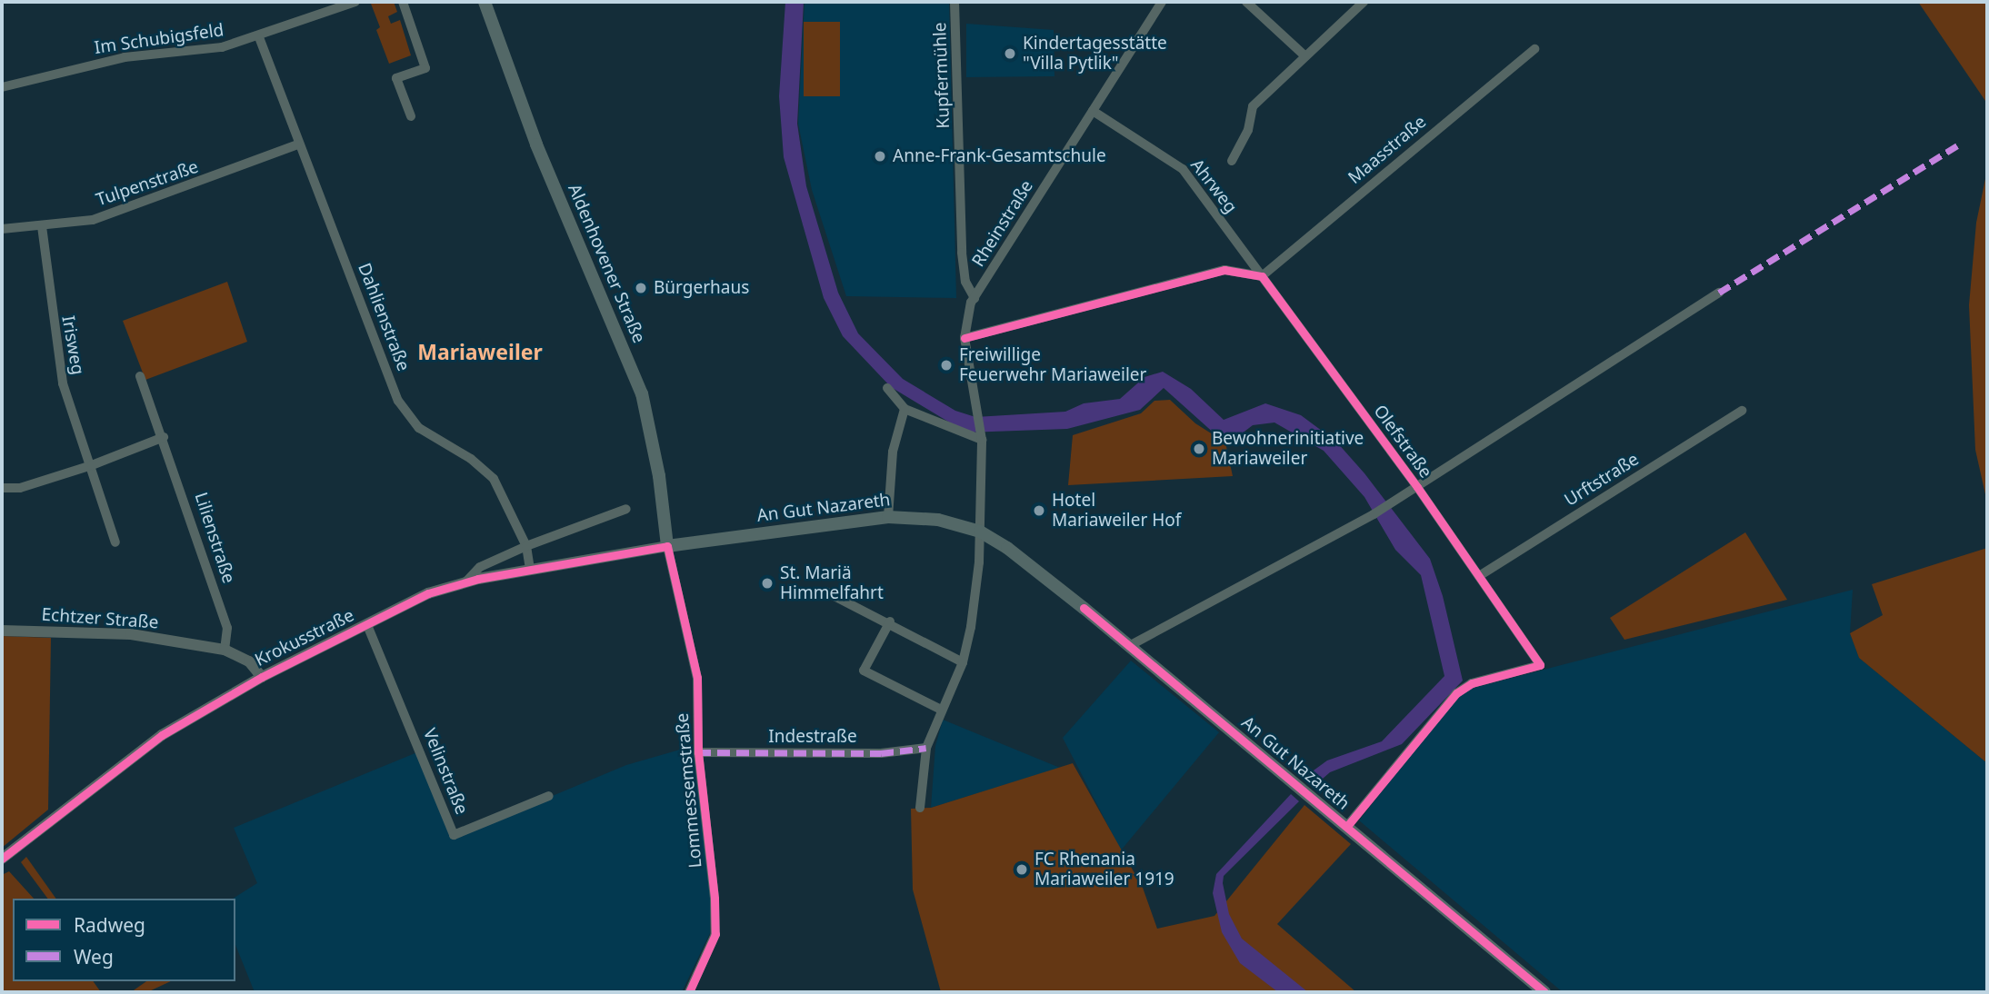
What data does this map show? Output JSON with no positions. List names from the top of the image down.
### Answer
{
  "streets": {
    "main road": ["Aldenhovener Straße", "An Gut Nazareth"],
    "street": [
      "Im Schubigsfeld",
      "Kupfermühle",
      "Maasstraße",
      "Tulpenstraße",
      "Ahrweg",
      "Rheinstraße",
      "Dahlienstraße",
      "Irisweg",
      "Olefstraße",
      "Urftstraße",
      "Lilienstraße",
      "Echtzer Straße",
      "Krokusstraße",
      "Indestraße",
      "Velinstraße",
      "Lommessemstraße"
    ]
  },
  "crossings": [
    ["Im Schubigsfeld", "Dahlienstraße"],
    ["Kupfermühle", "Rheinstraße"],
    ["Maasstraße", "Ahrweg"],
    ["Maasstraße", "Olefstraße"],
    ["Tulpenstraße", "Dahlienstraße"],
    ["Tulpenstraße", "Irisweg"],
    ["Ahrweg", "Rheinstraße"],
    ["Ahrweg", "Olefstraße"],
    ["Aldenhovener Straße", "An Gut Nazareth"],
    ["Aldenhovener Straße", "Krokusstraße"],
    ["Aldenhovener Straße", "Lommessemstraße"],
    ["Dahlienstraße", "Krokusstraße"],
    ["Olefstraße", "Urftstraße"],
    ["Olefstraße", "An Gut Nazareth"],
    ["An Gut Nazareth", "Krokusstraße"],
    ["An Gut Nazareth", "Lommessemstraße"],
    ["Lilienstraße", "Echtzer Straße"],
    ["Echtzer Straße", "Krokusstraße"],
    ["Krokusstraße", "Velinstraße"],
    ["Krokusstraße", "Lommessemstraße"],
    ["Indestraße", "Lommessemstraße"]
  ],
  "districts": ["Mariaweiler"],
  "places": [
    "Kindertagesstätte \"Villa Pytlik\"",
    "Anne-Frank-Gesamtschule",
    "Bürgerhaus",
    "Freiwillige Feuerwehr Mariaweiler",
    "Bewohnerinitiative Mariaweiler",
    "Hotel Mariaweiler Hof",
    "St. Mariä Himmelfahrt",
    "FC Rhenania Mariaweiler 1919"
  ],
  "legend": ["Radweg", "Weg"]
}
